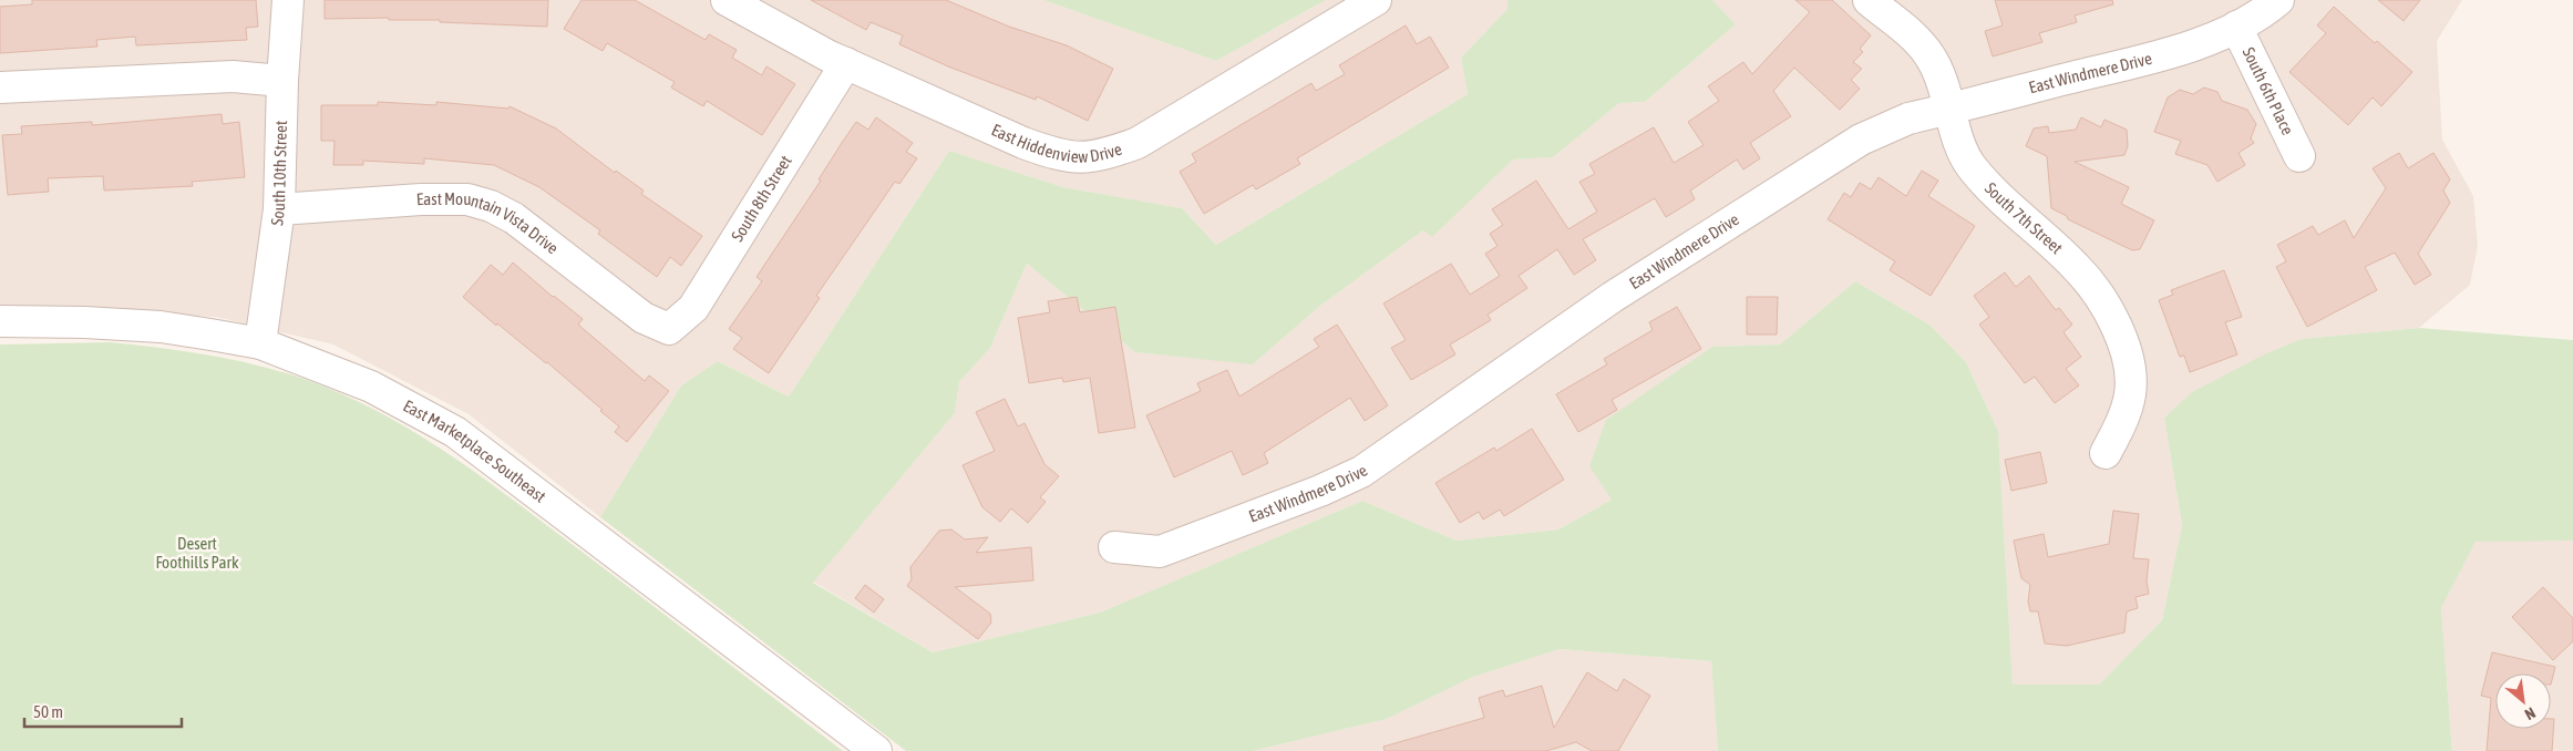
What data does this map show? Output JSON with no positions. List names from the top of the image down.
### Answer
{
  "streets": {
    "street": [
      "East Windmere Drive",
      "South 6th Place",
      "East Hiddenview Drive",
      "South 10th Street",
      "South 8th Street",
      "South 7th Street",
      "East Mountain Vista Drive",
      "East Marketplace Southeast"
    ]
  },
  "crossings": [
    ["East Windmere Drive", "South 6th Place"],
    ["East Windmere Drive", "South 7th Street"],
    ["East Hiddenview Drive", "South 8th Street"],
    ["South 10th Street", "East Mountain Vista Drive"],
    ["South 10th Street", "East Marketplace Southeast"],
    ["South 8th Street", "East Mountain Vista Drive"]
  ],
  "parks": ["Desert Foothills Park"],
  "scale_bar": "50 m",
  "north": "bottom right"
}
